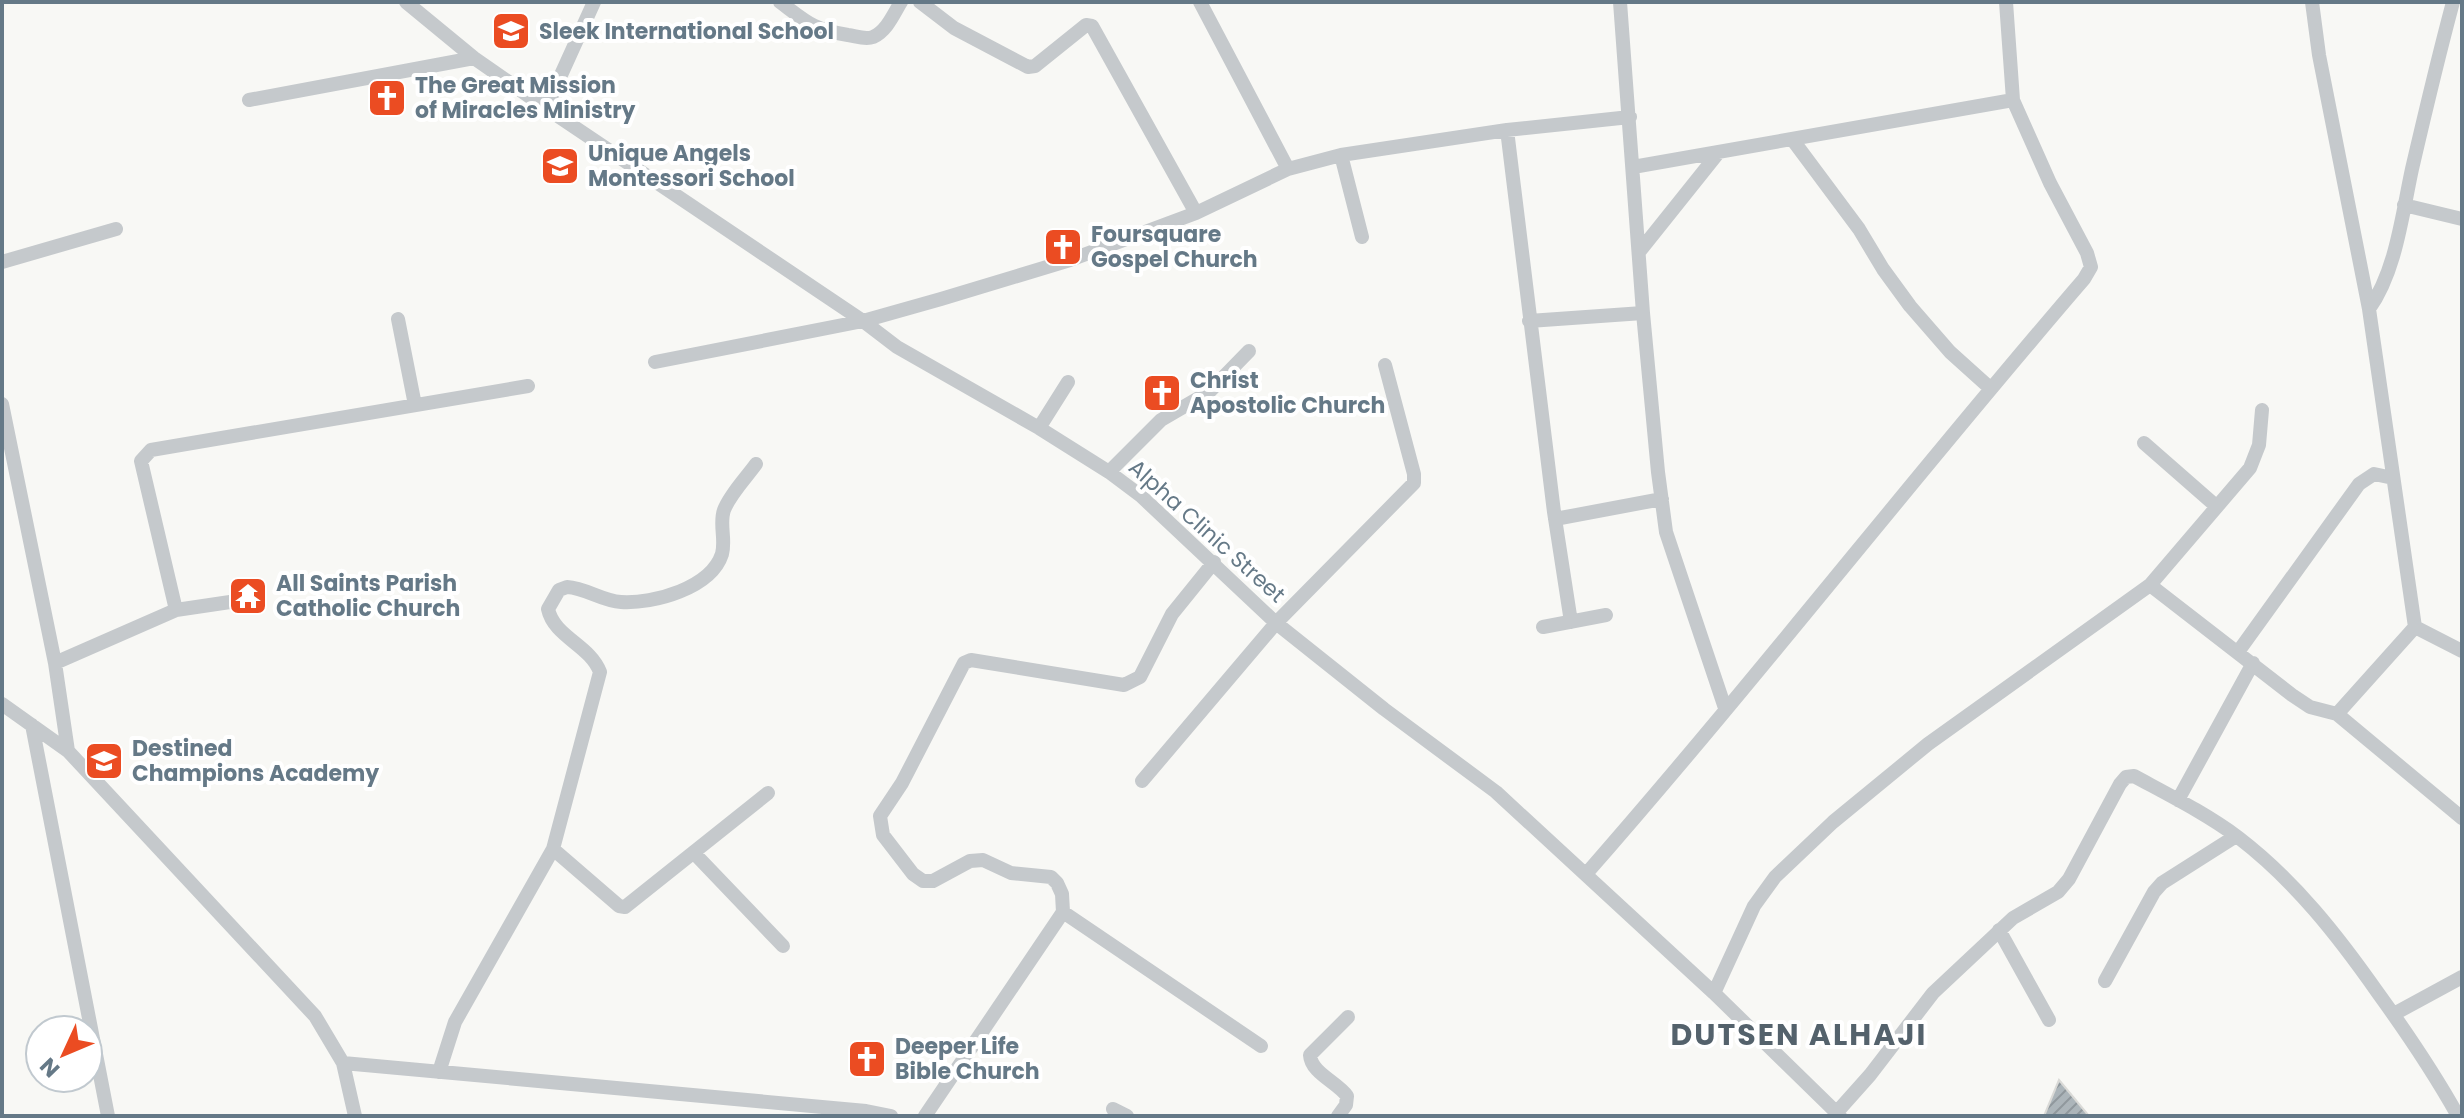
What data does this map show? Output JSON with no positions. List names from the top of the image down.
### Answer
{
  "streets": {
    "street": ["Alpha Clinic Street"]
  },
  "districts": ["DUTSEN ALHAJI"],
  "places": {
    "school or university": ["Sleek International School", "Unique Angels Montessori School", "Destined Champions Academy"],
    "church": [
      "The Great Mission of Miracles Ministry",
      "Foursquare Gospel Church",
      "Christ Apostolic Church",
      "Deeper Life Bible Church"
    ],
    "temple": ["All Saints Parish Catholic Church"]
  },
  "north": "bottom left"
}
